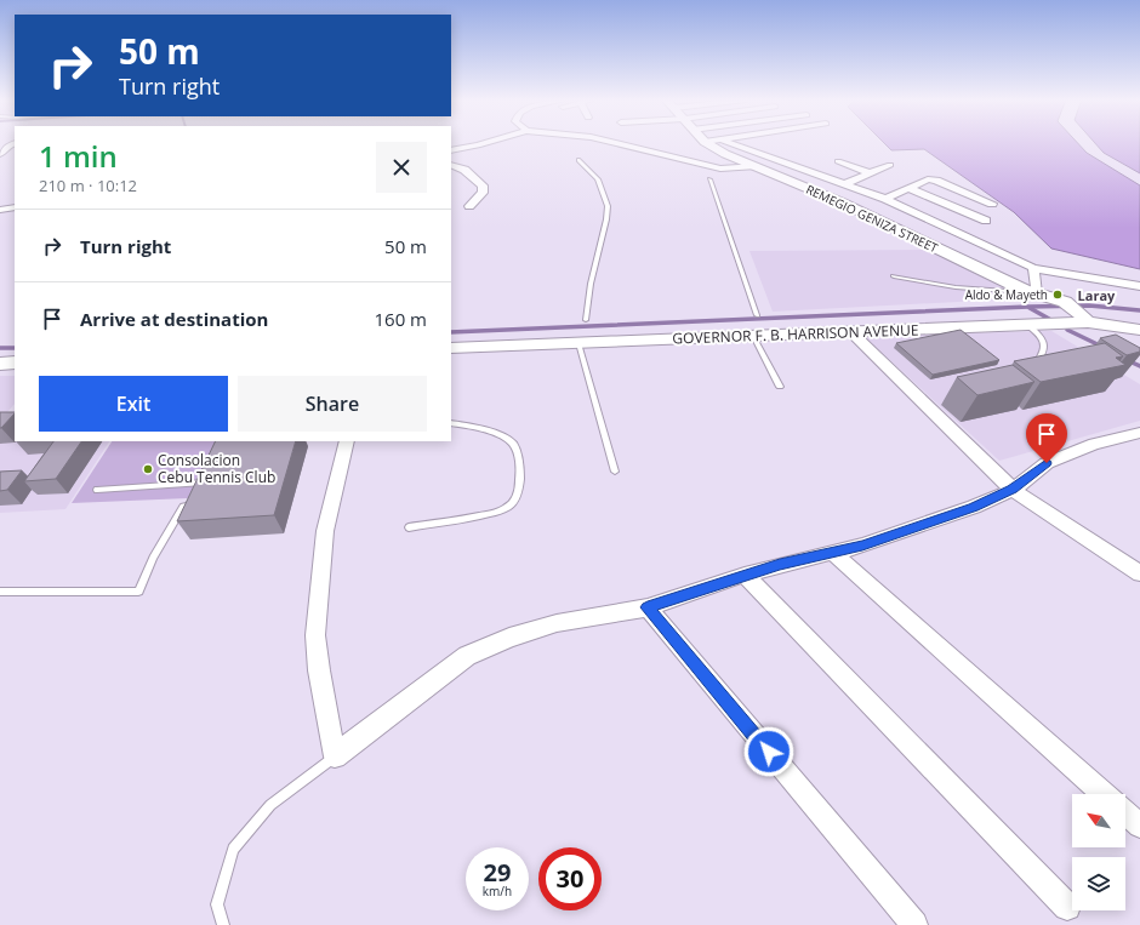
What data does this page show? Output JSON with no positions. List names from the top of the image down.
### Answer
{
  "streets": {
    "street": ["REMEGIO GENIZA STREET", "GOVERNOR F. B. HARRISON AVENUE"]
  },
  "crossings": [
    ["REMEGIO GENIZA STREET", "GOVERNOR F. B. HARRISON AVENUE"]
  ],
  "districts": ["Laray"],
  "places": ["Aldo & Mayeth", "Consolacion Cebu Tennis Club"],
  "north": "top left",
  "page": {
    "turn": ["50 m", "Turn right"],
    "heading": ["1 min", "210 m · 10:12"],
    "list": [
      {
        "name": "Turn right",
        "value": "50 m"
      },
      {
        "name": "Arrive at destination",
        "value": "160 m"
      }
    ],
    "buttons": ["Exit", "Share"],
    "speed": "29 km/h",
    "limit": "30"
  }
}
